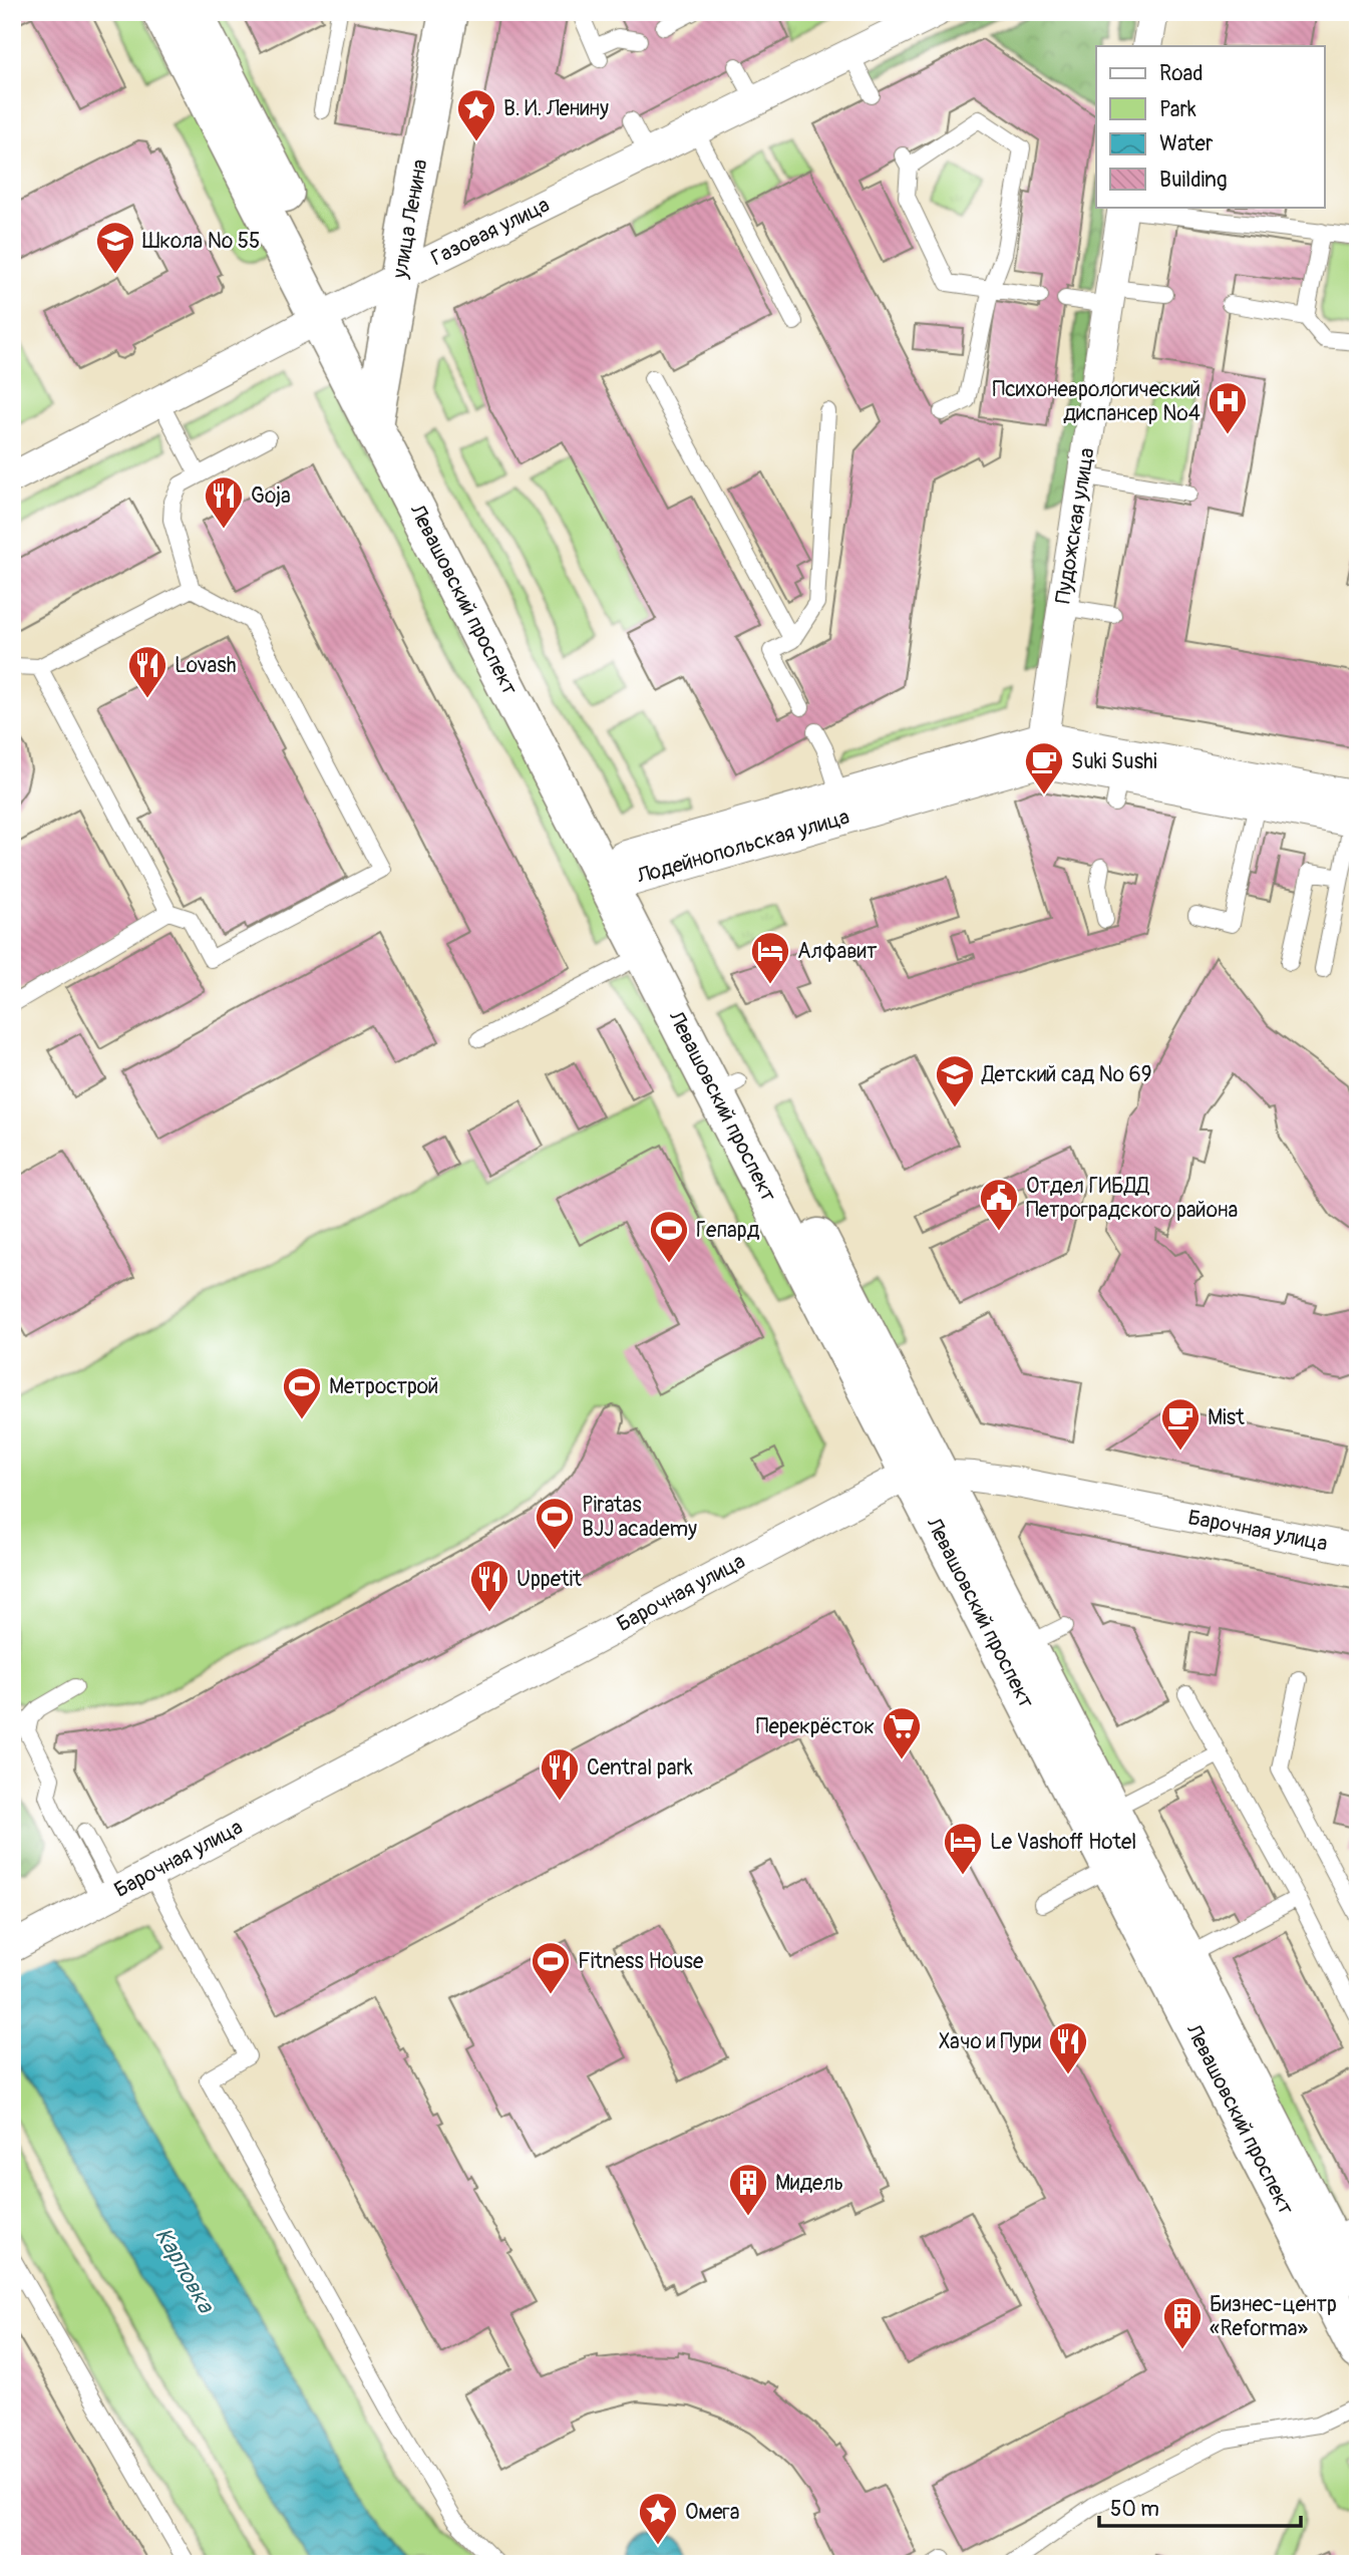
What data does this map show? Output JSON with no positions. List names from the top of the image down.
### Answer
{
  "streets": {
    "street": [
      "улица Ленина",
      "Газовая улица",
      "Пудожская улица",
      "Левашовский проспект",
      "Лодейнопольская улица",
      "Барочная улица"
    ]
  },
  "crossings": [
    ["улица Ленина", "Газовая улица"],
    ["улица Ленина", "Левашовский проспект"],
    ["Газовая улица", "Левашовский проспект"],
    ["Пудожская улица", "Лодейнопольская улица"],
    ["Левашовский проспект", "Лодейнопольская улица"],
    ["Левашовский проспект", "Барочная улица"]
  ],
  "water": ["Карповка"],
  "places": {
    "place": ["В. И. Ленину", "Омега"],
    "school or university": ["Школа № 55", "Детский сад № 69"],
    "hospital": ["Психоневрологический диспансер №4"],
    "restaurant": [
      "Goja",
      "Lovash",
      "Uppetit",
      "Central park",
      "Хачо и Пури"
    ],
    "cafe": ["Suki Sushi", "Mist"],
    "hotel": ["Алфавит", "Le Vashoff Hotel"],
    "public building": ["Отдел ГИБДД Петроградского района"],
    "sports": [
      "Гепард",
      "Метрострой",
      "Piratas BJJ academy",
      "Fitness House"
    ],
    "supermarket": ["Перекрёсток"],
    "building": ["Мидель", "Бизнес-центр «Reforma»"]
  },
  "legend": [
    "Road",
    "Park",
    "Water",
    "Building"
  ],
  "scale_bar": "50 m"
}
